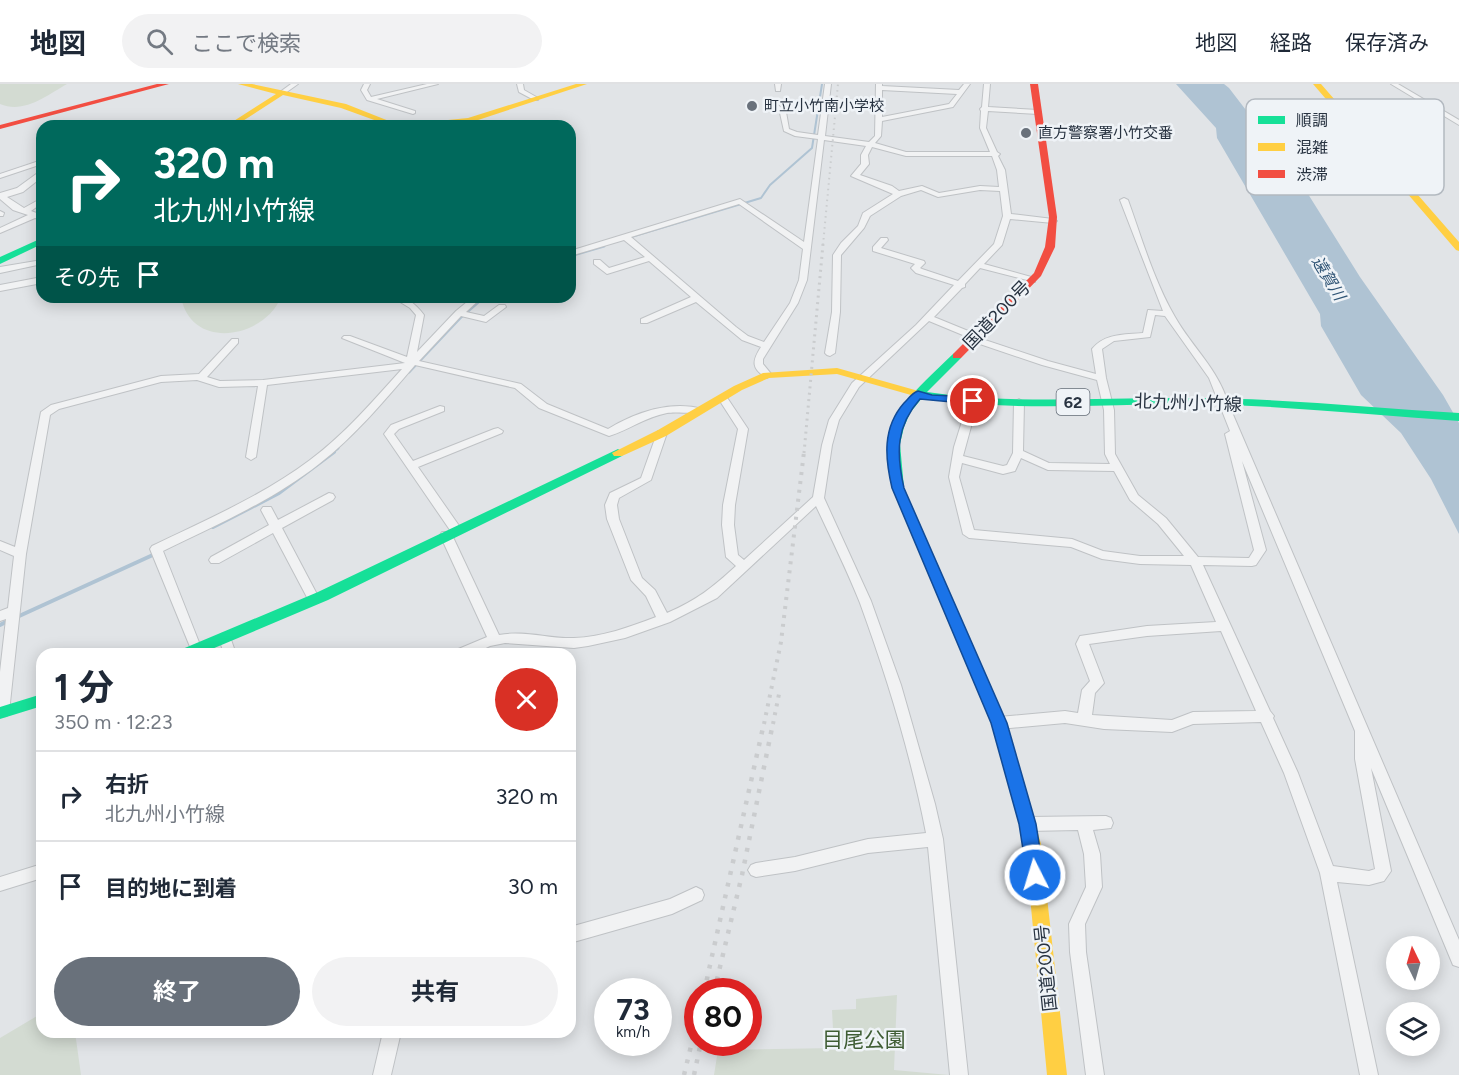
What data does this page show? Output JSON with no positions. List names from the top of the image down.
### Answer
{
  "streets": {
    "main road": ["国道200号", "62", "北九州小竹線"]
  },
  "crossings": [
    ["国道200号", "北九州小竹線"]
  ],
  "water": ["遠賀川"],
  "parks": ["目尾公園"],
  "places": ["町立小竹南小学校", "直方警察署小竹交番"],
  "legend": ["順調", "混雑", "渋滞"],
  "north": "top",
  "page": {
    "header": "地図",
    "search": "ここで検索",
    "nav": ["地図", "経路", "保存済み"],
    "turn": ["320 m", "北九州小竹線"],
    "then": "その先",
    "heading": ["1 分", "350 m · 12:23"],
    "list": [
      {
        "name": "右折",
        "note": "北九州小竹線",
        "value": "320 m"
      },
      {
        "name": "目的地に到着",
        "value": "30 m"
      }
    ],
    "buttons": ["終了", "共有"],
    "speed": "73 km/h",
    "limit": "80"
  }
}
